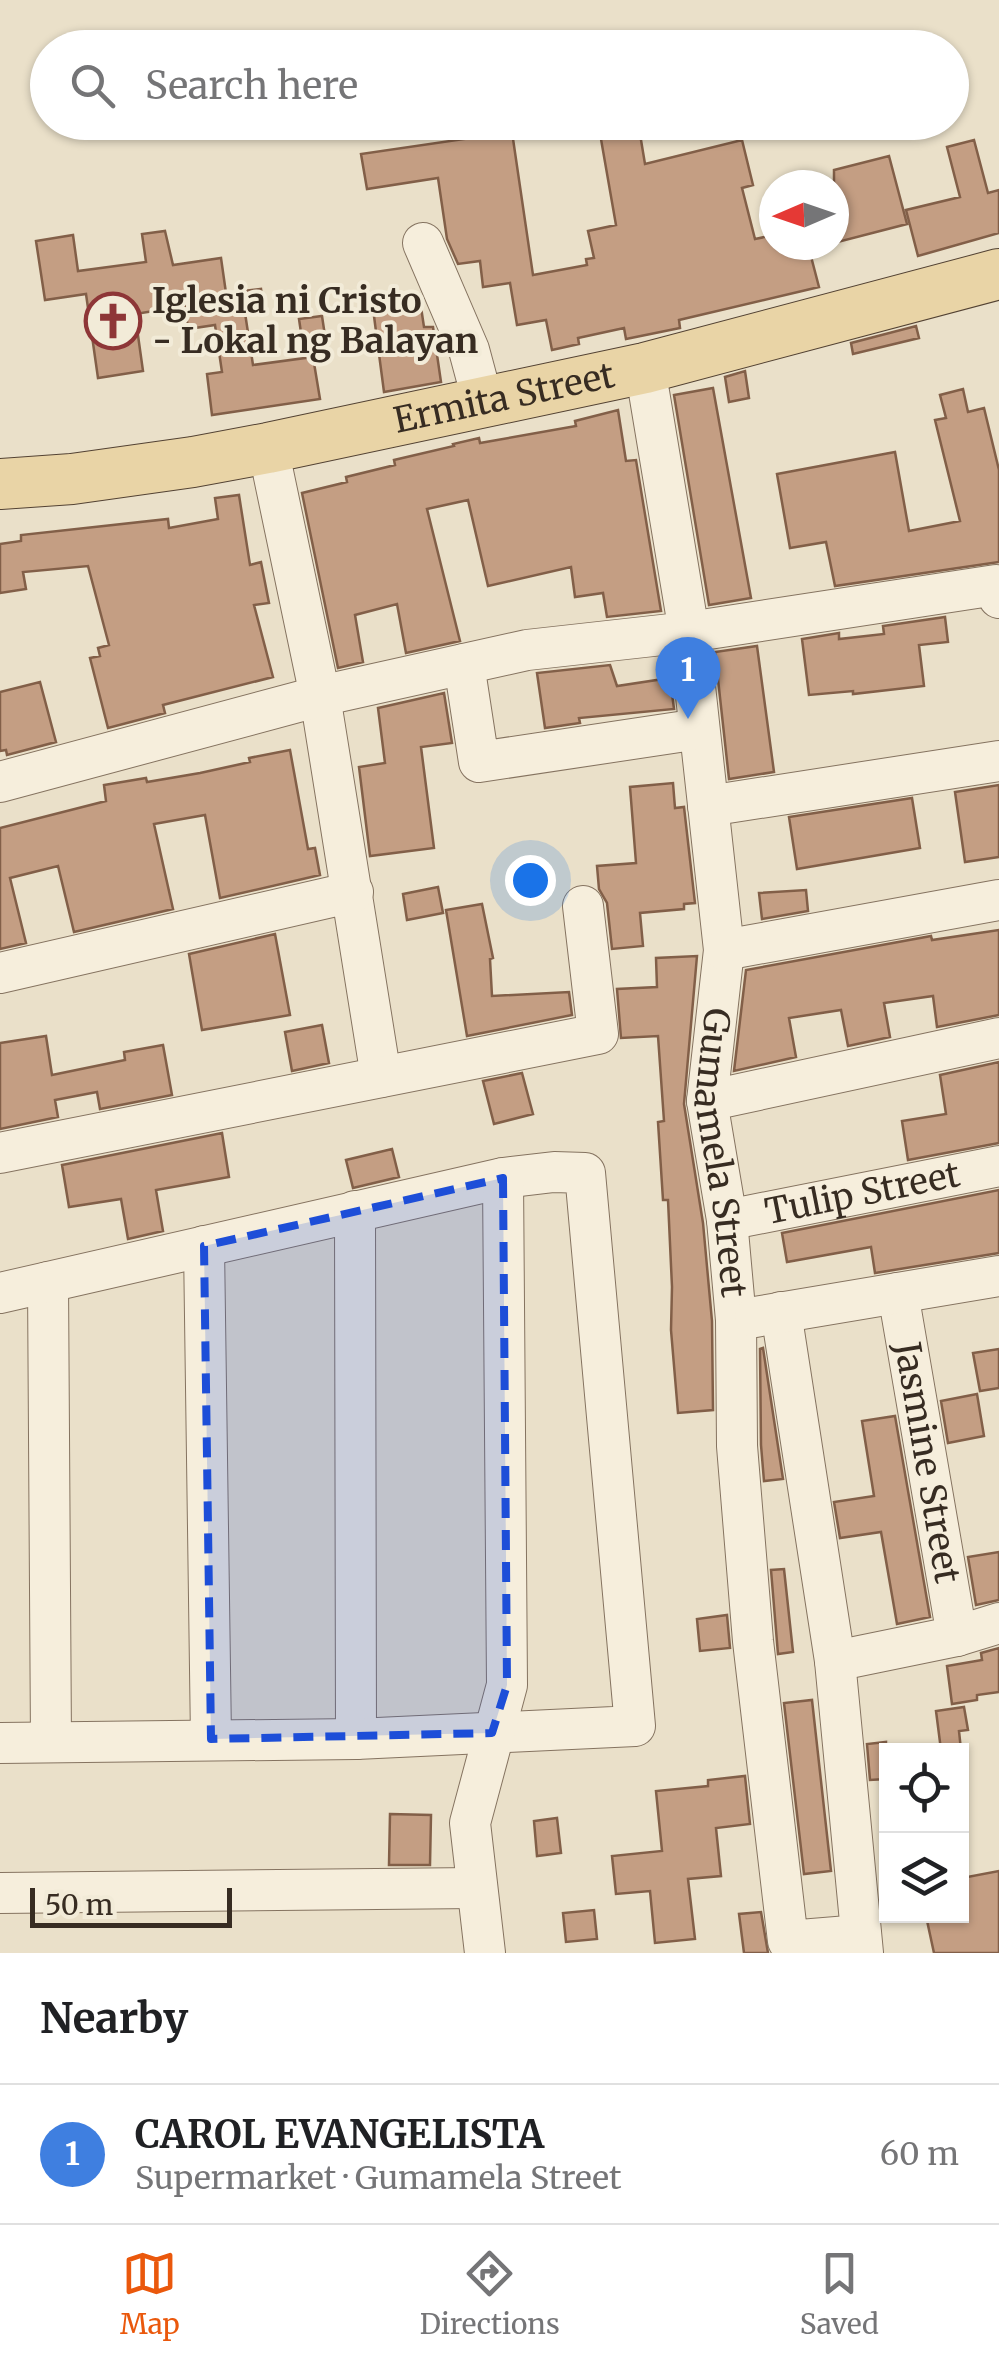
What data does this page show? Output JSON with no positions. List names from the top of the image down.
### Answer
{
  "streets": {
    "main road": ["Ermita Street"],
    "street": ["Gumamela Street", "Tulip Street", "Jasmine Street"]
  },
  "crossings": [
    ["Ermita Street", "Gumamela Street"],
    ["Gumamela Street", "Tulip Street"]
  ],
  "places": {
    "church": ["Iglesia ni Cristo - Lokal ng Balayan"]
  },
  "scale_bar": "50 m",
  "north": "left",
  "page": {
    "search": "Search here",
    "pins": "1",
    "scale": "50 m",
    "heading": "Nearby",
    "list": [
      {
        "mark": "1",
        "name": "CAROL EVANGELISTA",
        "note": "Supermarket · Gumamela Street",
        "value": "60 m"
      }
    ],
    "nav": ["Map", "Directions", "Saved"]
  }
}
